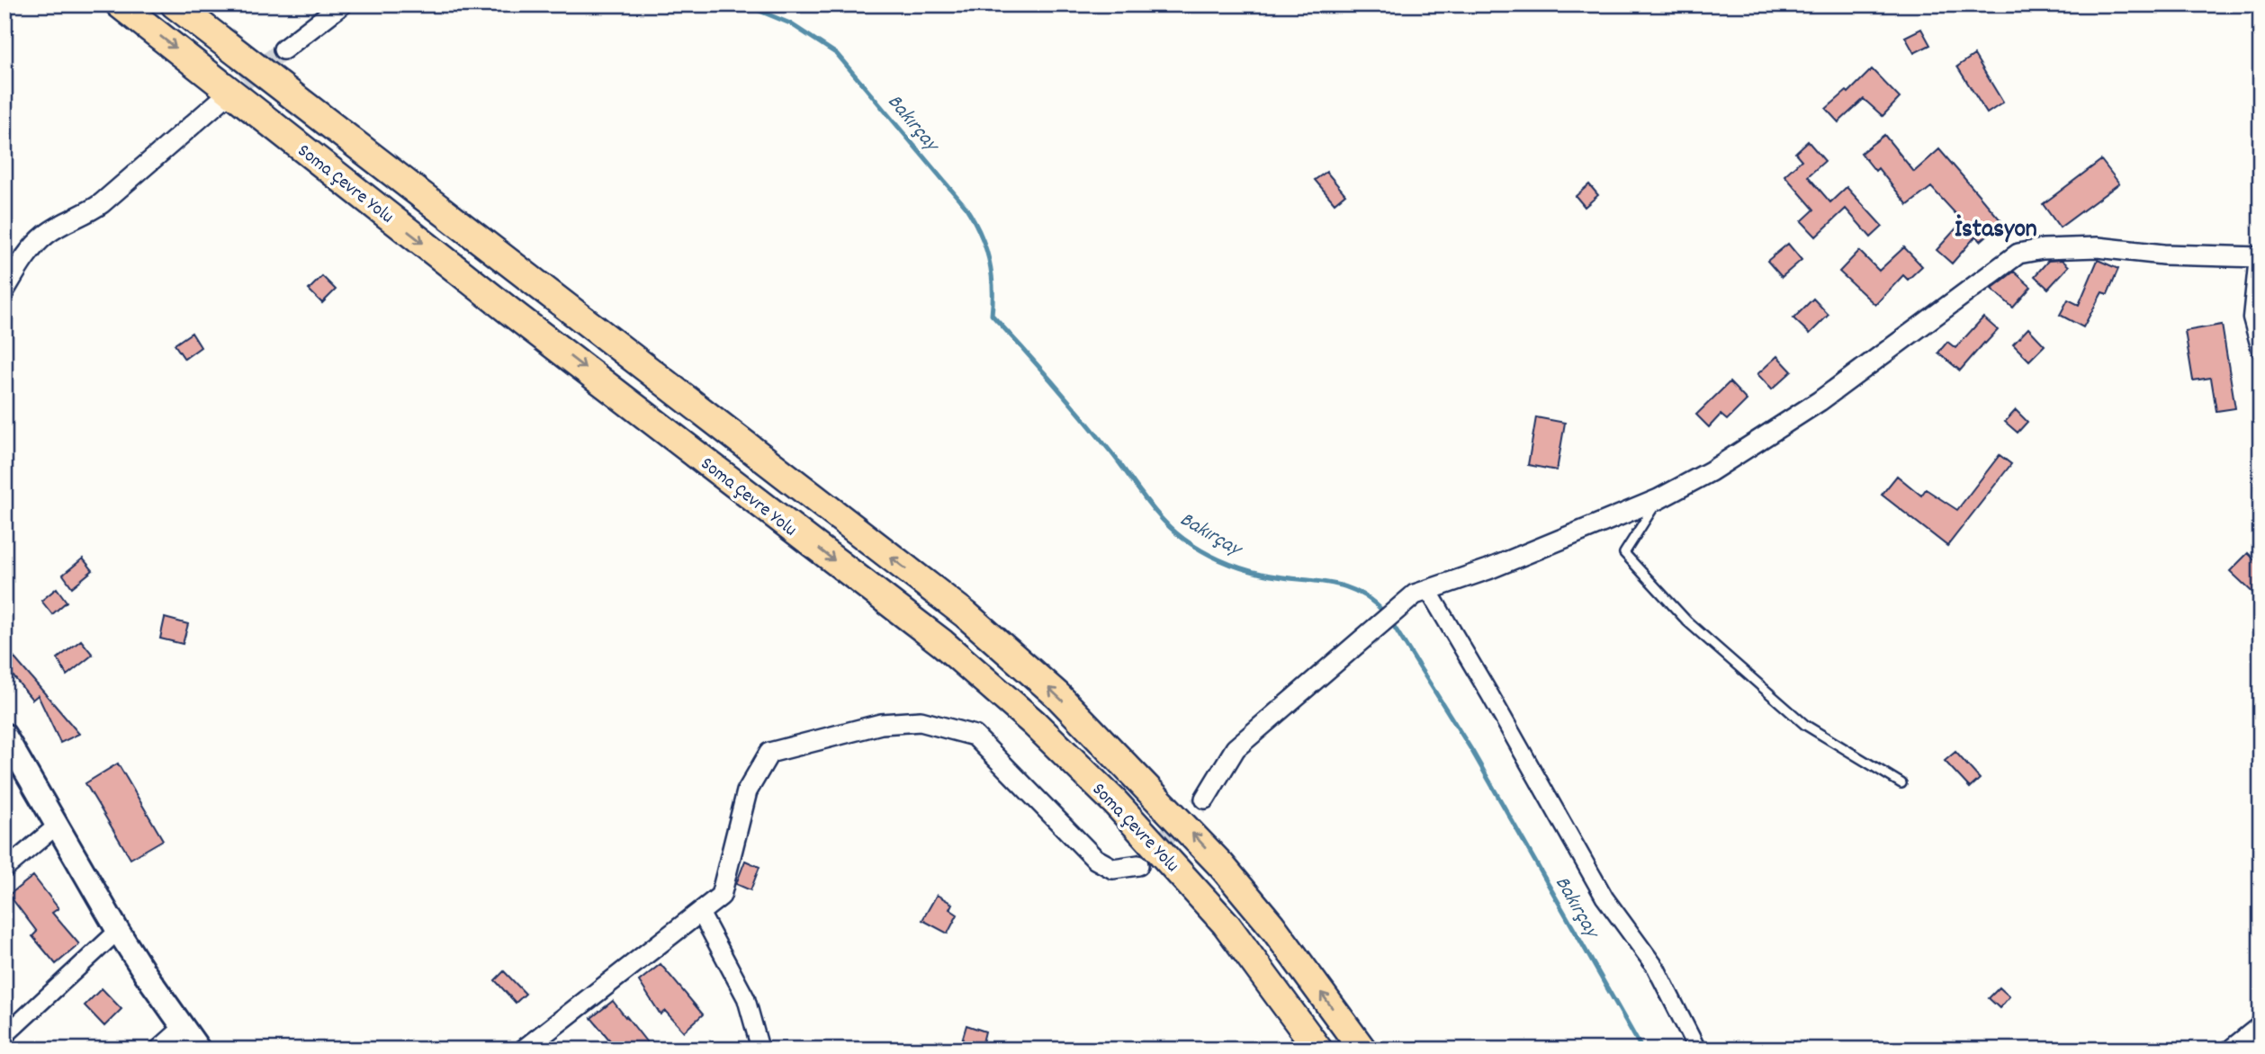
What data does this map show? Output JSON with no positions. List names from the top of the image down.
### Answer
{
  "streets": {
    "highway": ["Soma Çevre Yolu"]
  },
  "districts": ["İstasyon"],
  "water": ["Bakırçay"]
}
